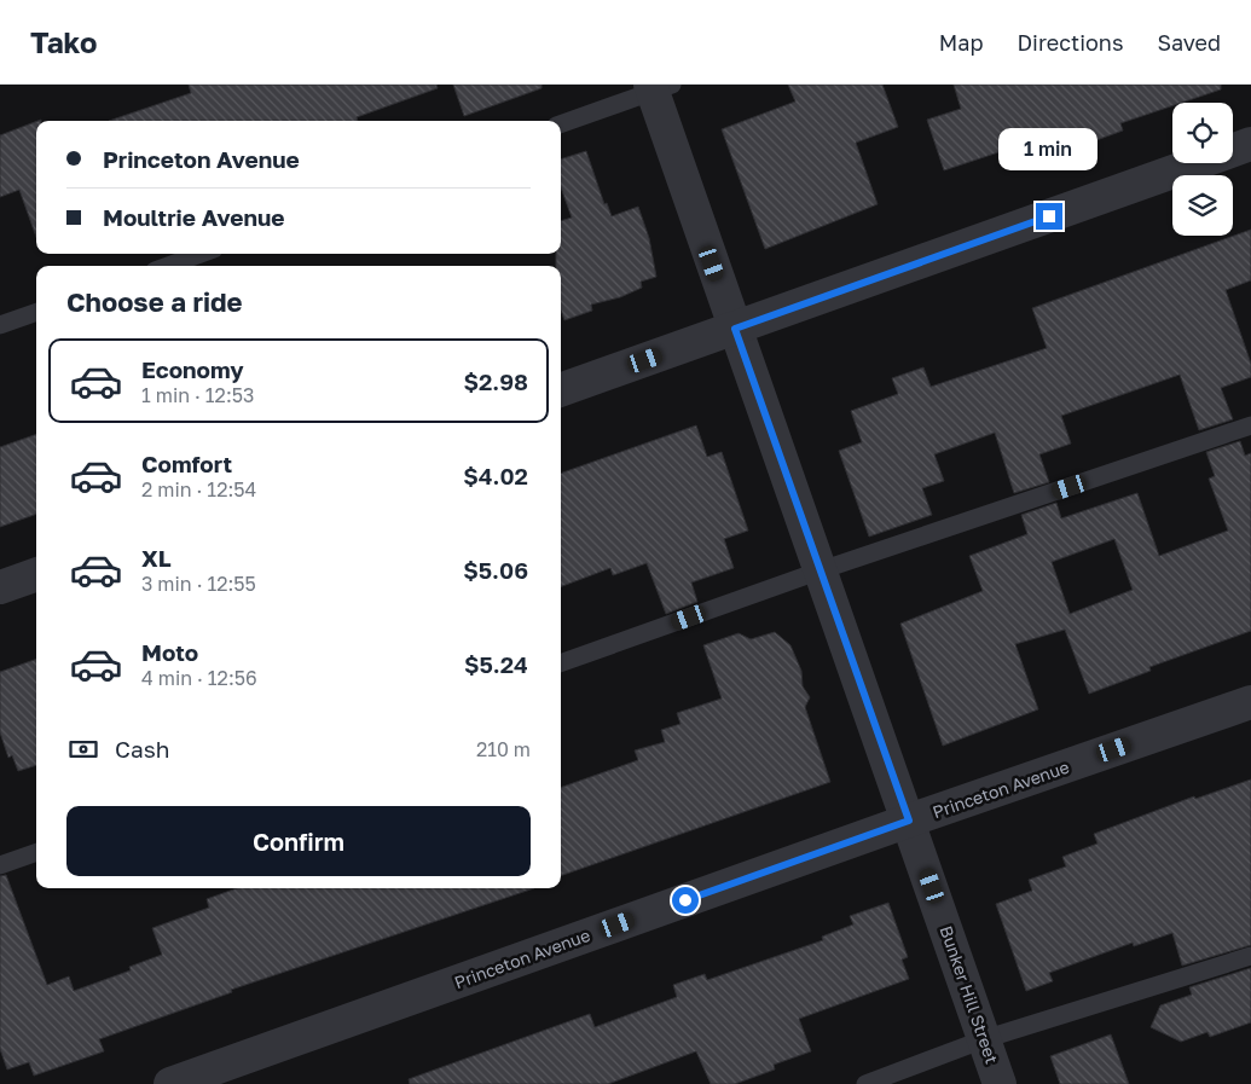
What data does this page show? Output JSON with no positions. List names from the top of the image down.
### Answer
{
  "streets": {
    "street": ["Princeton Avenue", "Bunker Hill Street"]
  },
  "crossings": [
    ["Princeton Avenue", "Bunker Hill Street"]
  ],
  "page": {
    "header": "Tako",
    "nav": ["Map", "Directions", "Saved"],
    "banner": ["Princeton Avenue", "Moultrie Avenue"],
    "bubble": "1 min",
    "heading": "Choose a ride",
    "list": [
      {
        "name": "Economy",
        "note": "1 min · 12:53",
        "value": "$2.98"
      },
      {
        "name": "Comfort",
        "note": "2 min · 12:54",
        "value": "$4.02"
      },
      {
        "name": "XL",
        "note": "3 min · 12:55",
        "value": "$5.06"
      },
      {
        "name": "Moto",
        "note": "4 min · 12:56",
        "value": "$5.24"
      }
    ],
    "pay": ["Cash", "210 m"],
    "buttons": "Confirm"
  }
}
